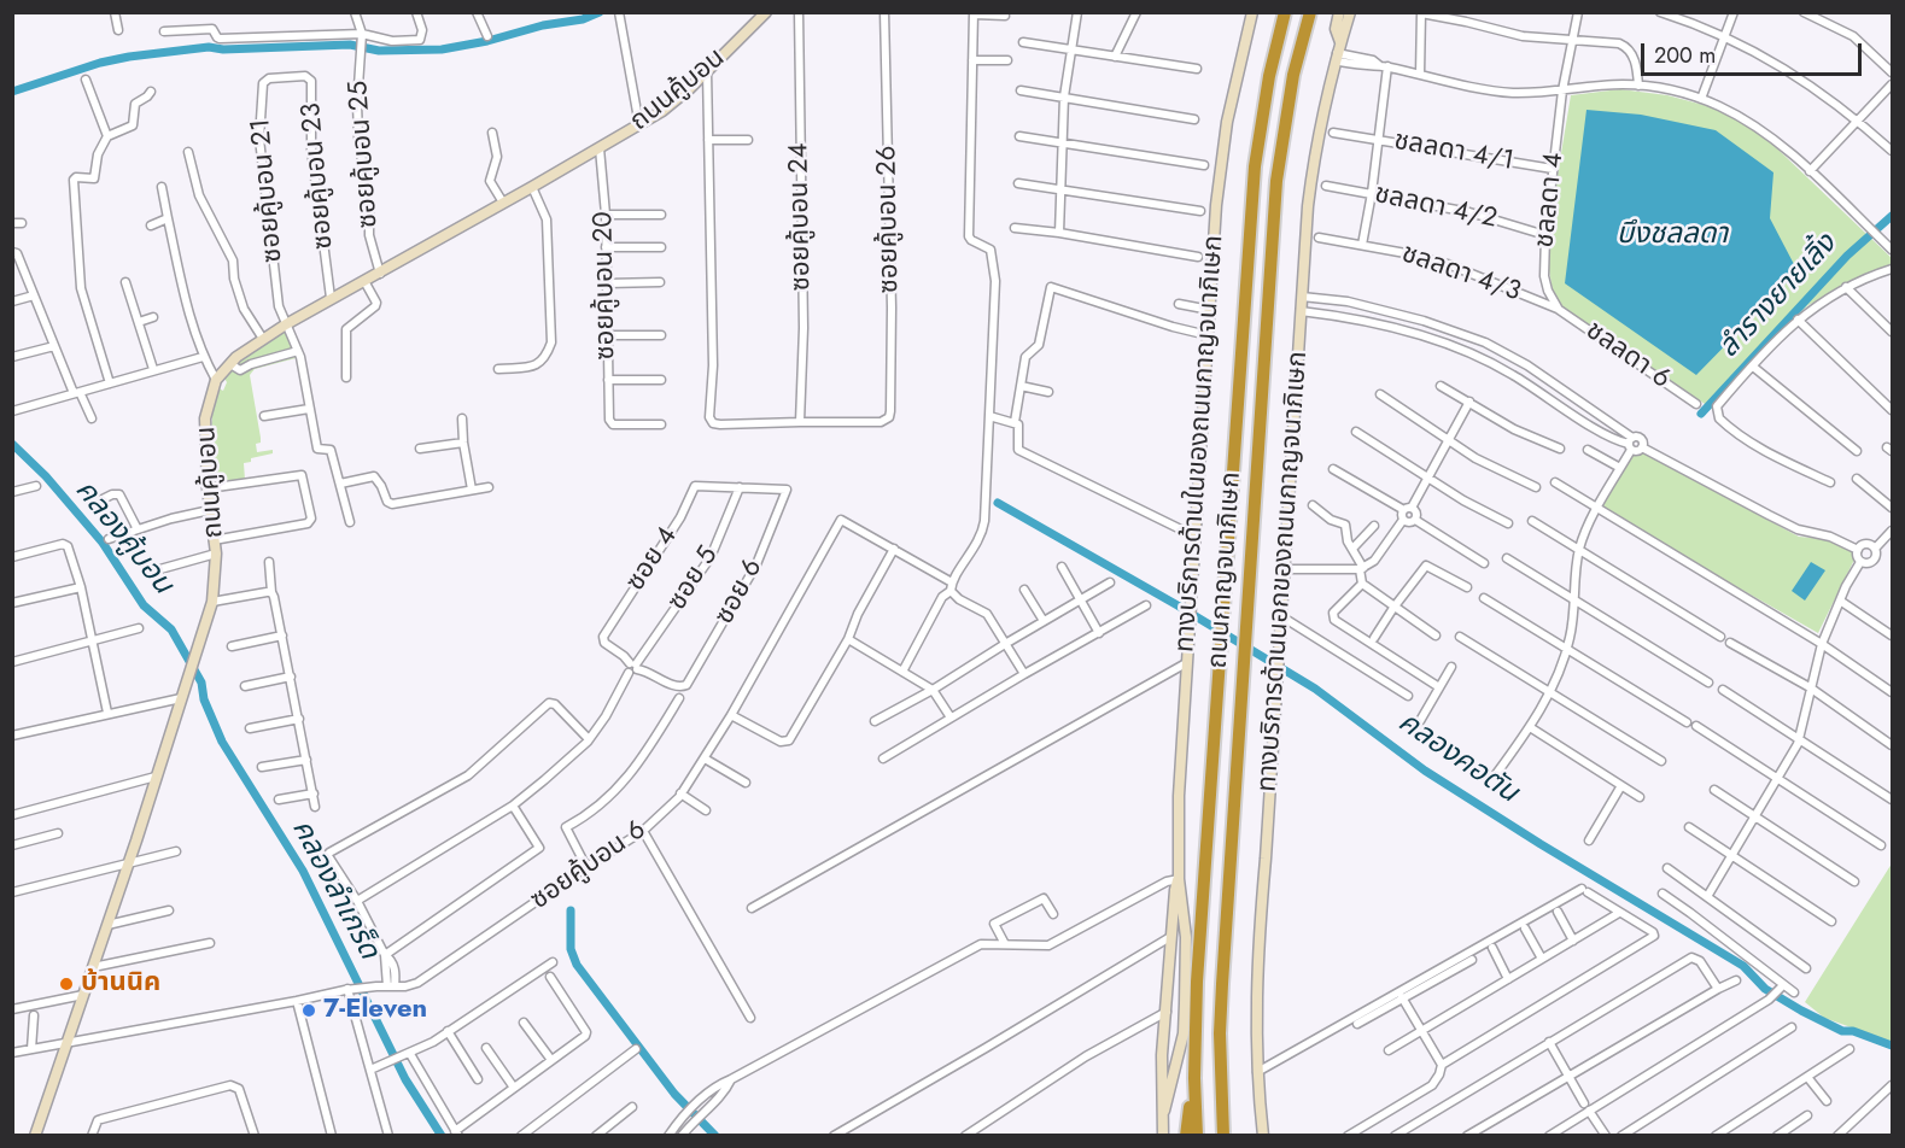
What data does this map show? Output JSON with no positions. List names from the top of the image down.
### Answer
{
  "streets": {
    "highway": ["ถนนกาญจนาภิเษก"],
    "main road": ["ถนนคู้บอน", "ทางบริการด้านในของถนนกาญจนาภิเษก", "ทางบริการด้านนอกของถนนกาญจนาภิเษก"],
    "street": [
      "ชลลดา 4/1",
      "ซอยคู้บอน 25",
      "ซอยคู้บอน 23",
      "ซอยคู้บอน 21",
      "ชลลดา 4",
      "ชลลดา 4/2",
      "ซอยคู้บอน 24",
      "ซอยคู้บอน 26",
      "ชลลดา 4/3",
      "ซอยคู้บอน 20",
      "ชลลดา 6",
      "ซอย 4",
      "ซอย 5",
      "ซอย 6",
      "ซอยคู้บอน 6"
    ]
  },
  "crossings": [
    ["ถนนคู้บอน", "ซอยคู้บอน 25"],
    ["ถนนคู้บอน", "ซอยคู้บอน 23"],
    ["ถนนคู้บอน", "ซอยคู้บอน 21"],
    ["ถนนคู้บอน", "ซอยคู้บอน 20"],
    ["ถนนคู้บอน", "ซอยคู้บอน 6"],
    ["ชลลดา 4/1", "ชลลดา 4"],
    ["ซอยคู้บอน 23", "ซอยคู้บอน 21"],
    ["ชลลดา 4", "ชลลดา 4/2"],
    ["ชลลดา 4", "ชลลดา 4/3"],
    ["ชลลดา 4", "ชลลดา 6"],
    ["ซอยคู้บอน 24", "ซอยคู้บอน 26"],
    ["ชลลดา 4/3", "ชลลดา 6"],
    ["ซอย 4", "ซอย 5"],
    ["ซอย 4", "ซอย 6"],
    ["ซอย 5", "ซอย 6"]
  ],
  "water": [
    "บึงชลลดา",
    "ลำรางยายเลิ้ง",
    "คลองคู้บอน",
    "คลองคอตัน",
    "คลองลำเกร็ด"
  ],
  "places": ["บ้านนิค", "7-Eleven"],
  "scale_bar": "200 m"
}
